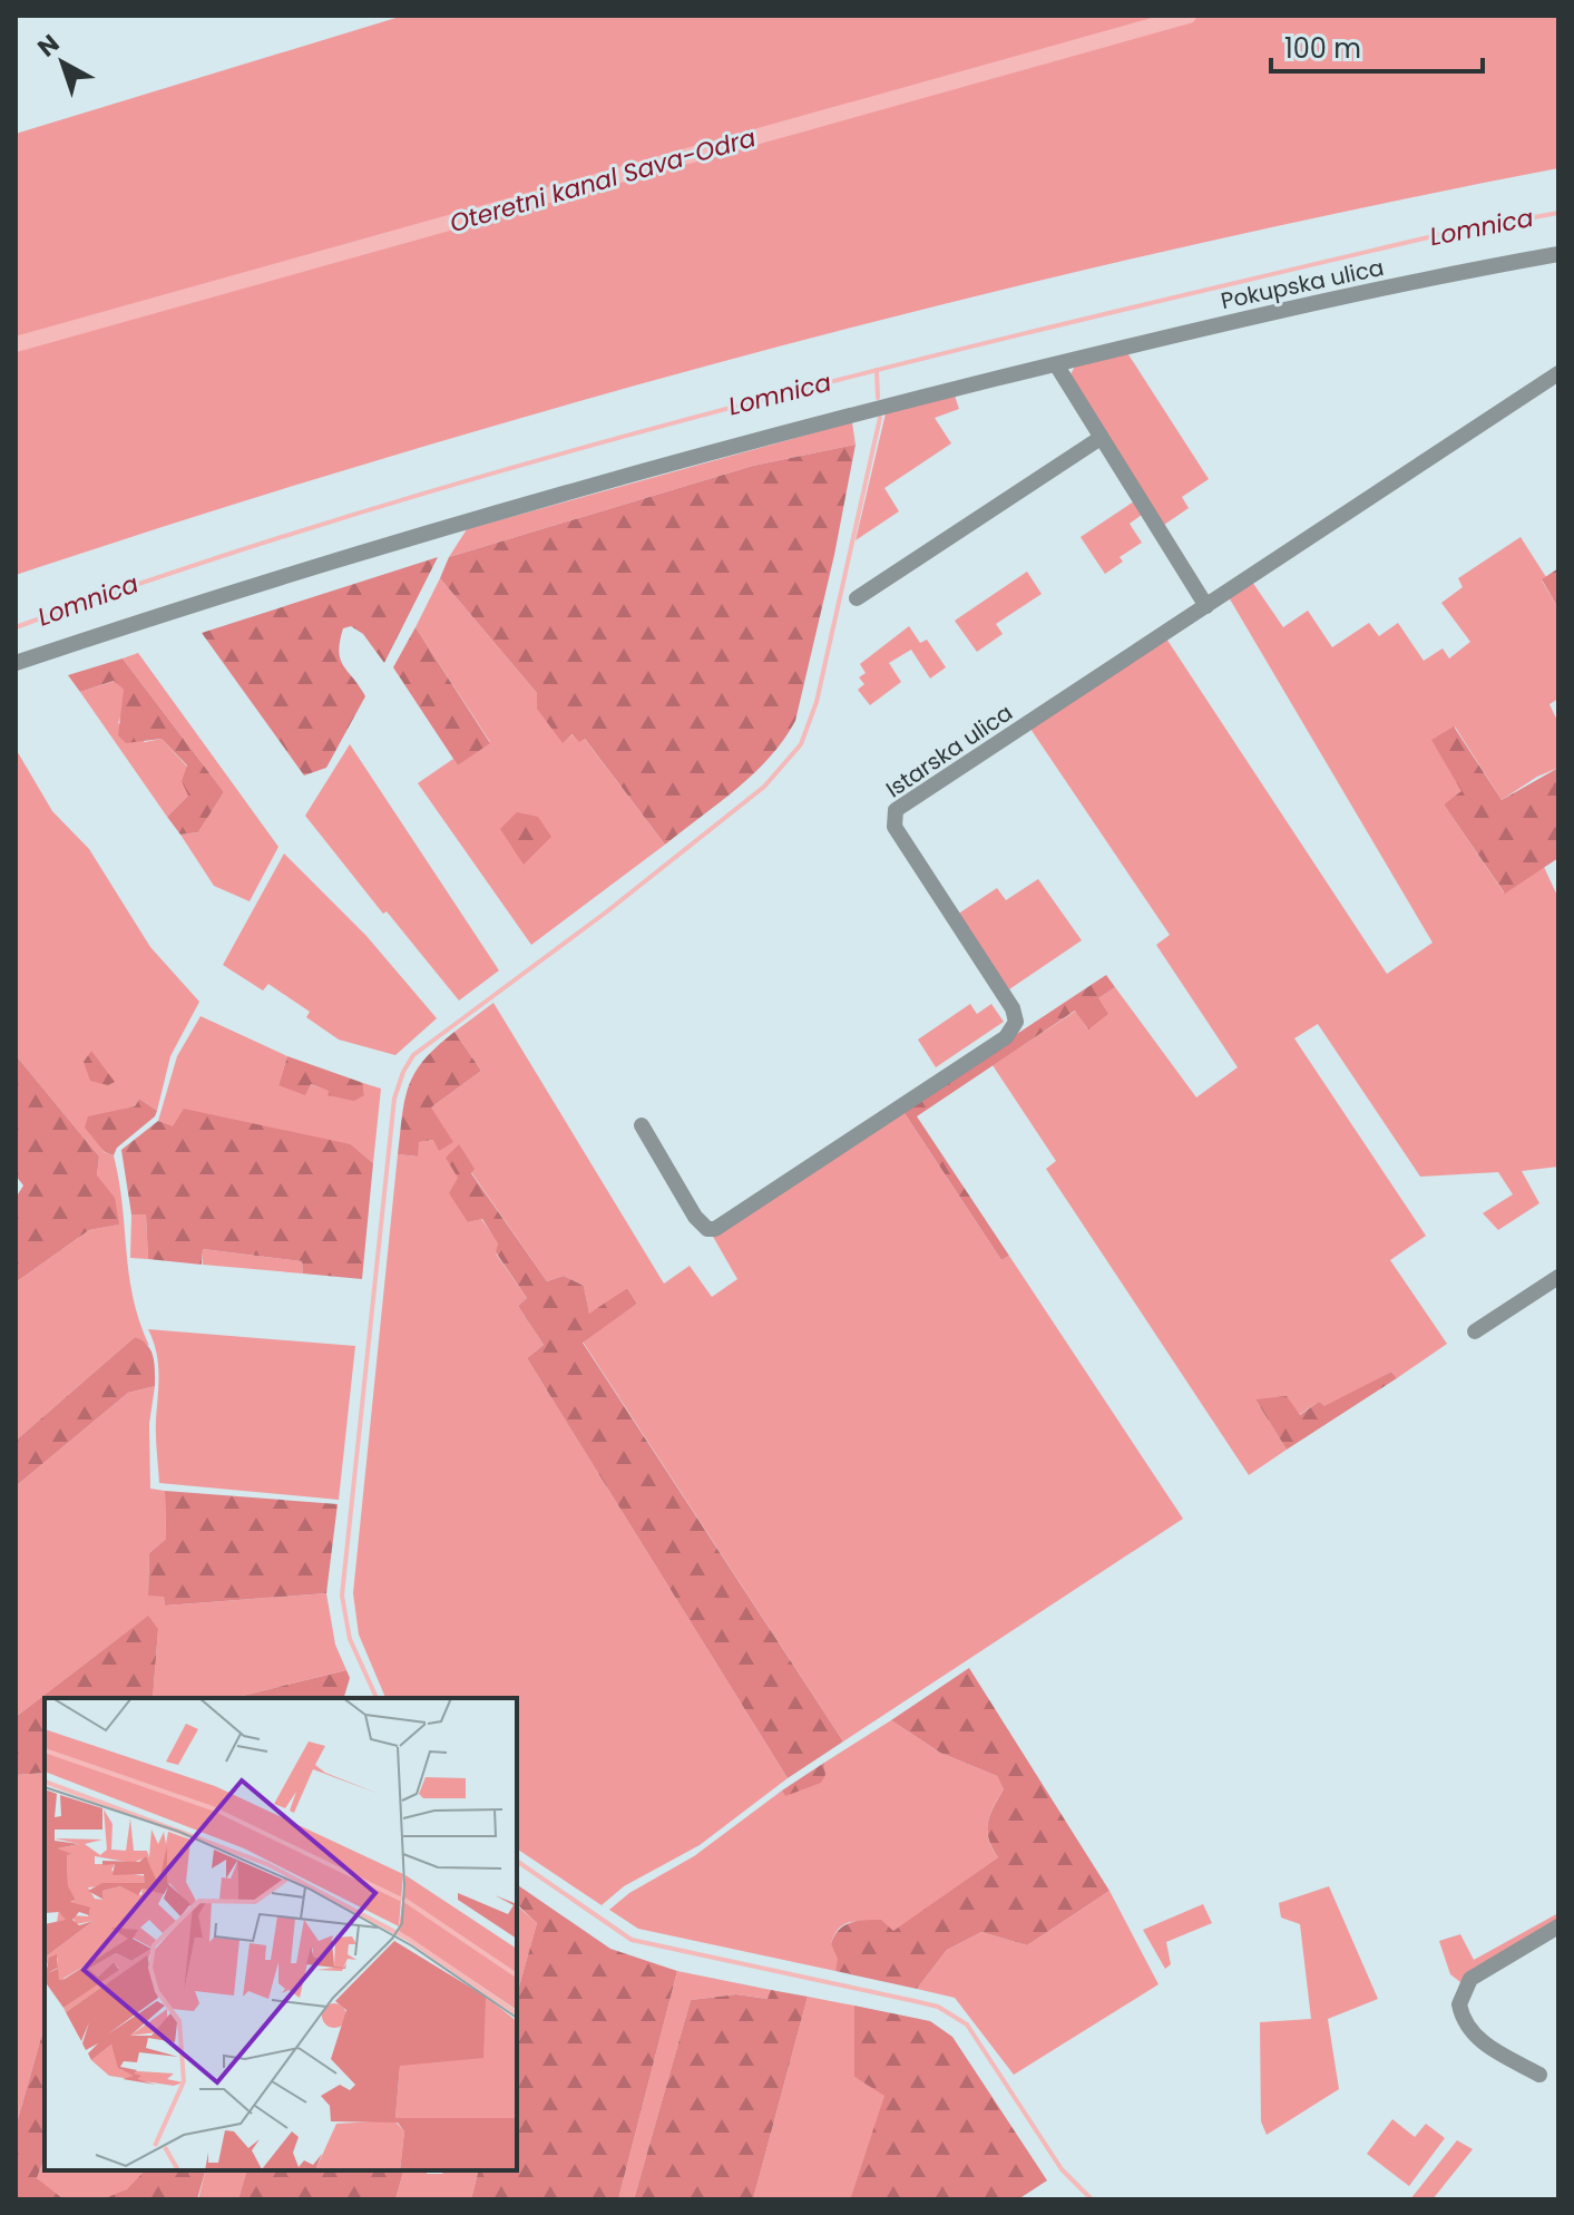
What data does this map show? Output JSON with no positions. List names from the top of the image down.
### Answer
{
  "streets": {
    "street": ["Pokupska ulica", "Istarska ulica"]
  },
  "water": ["Oteretni kanal Sava-Odra", "Lomnica"],
  "scale_bar": "100 m",
  "north": "top left"
}
